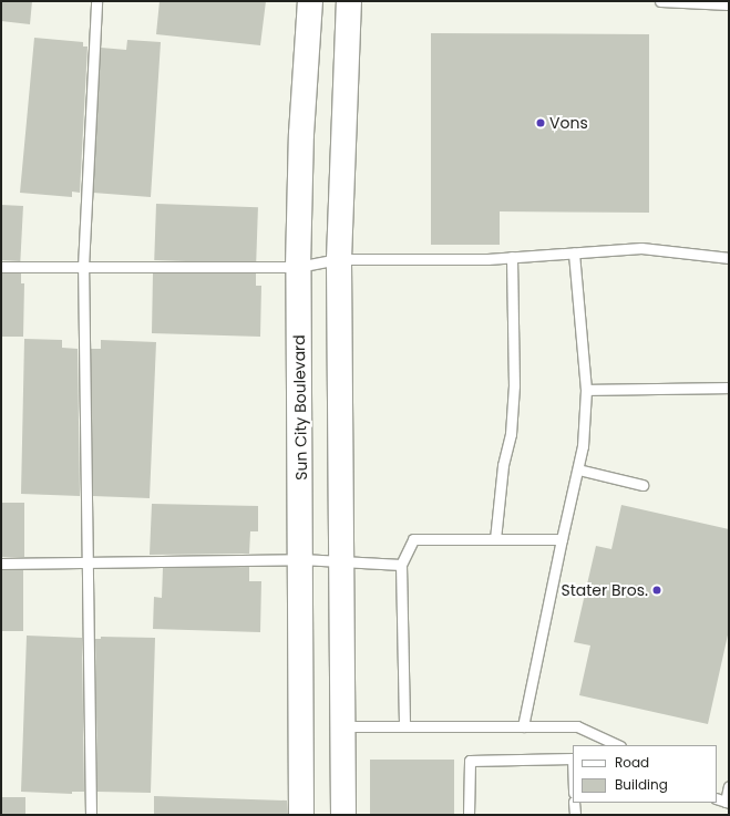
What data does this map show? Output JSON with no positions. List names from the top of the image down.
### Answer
{
  "streets": {
    "street": ["Sun City Boulevard"]
  },
  "places": ["Vons", "Stater Bros."],
  "legend": ["Road", "Building"]
}
